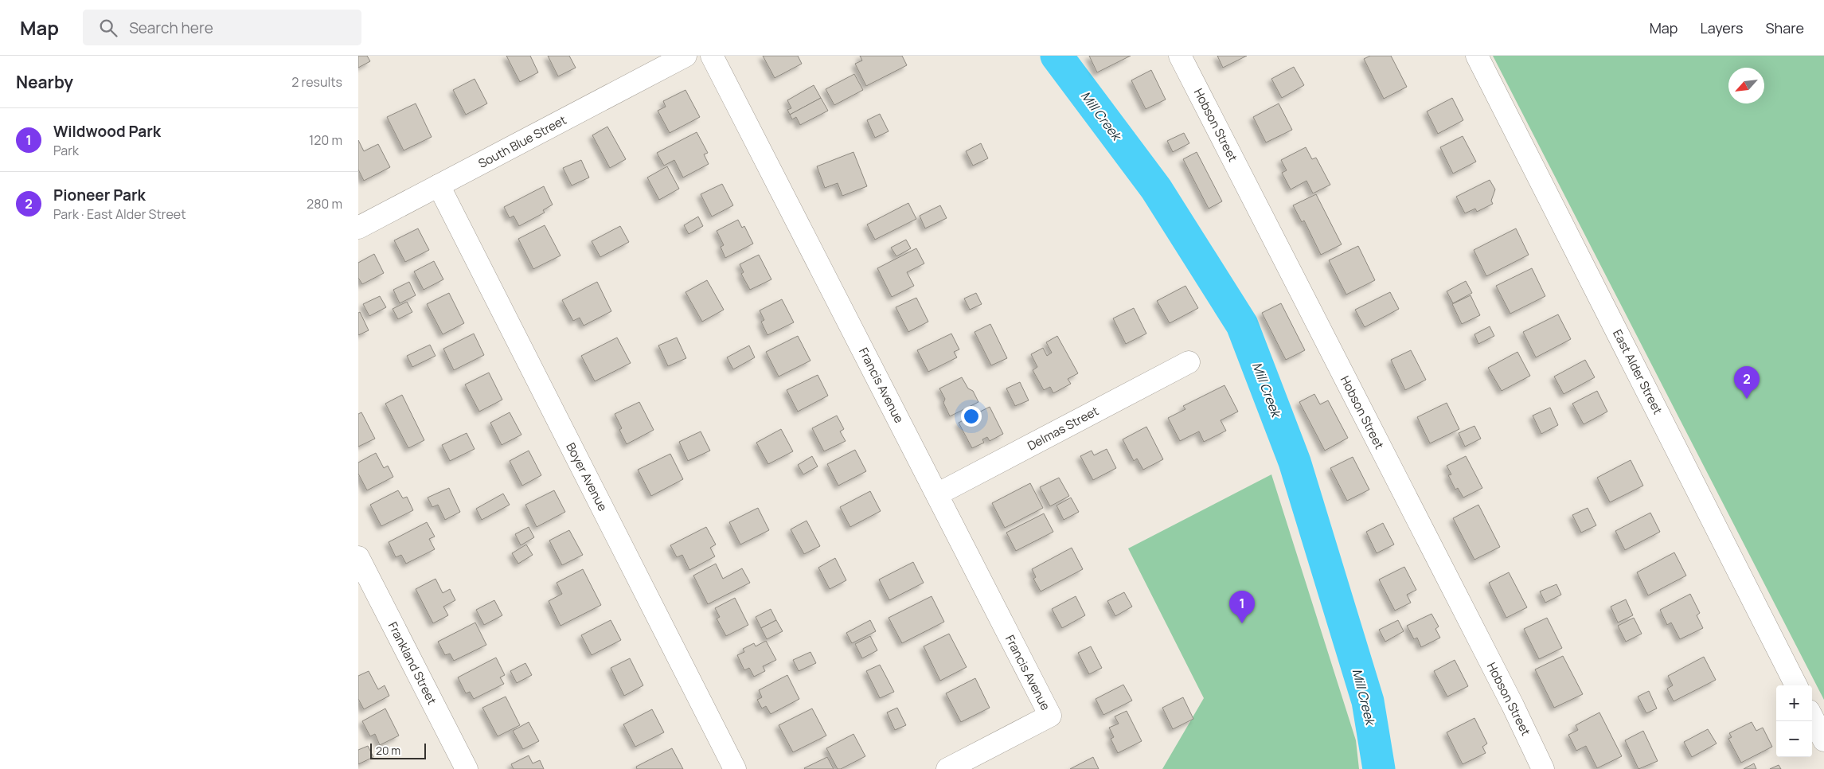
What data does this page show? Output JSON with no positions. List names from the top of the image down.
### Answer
{
  "streets": {
    "street": [
      "Hobson Street",
      "South Blue Street",
      "East Alder Street",
      "Francis Avenue",
      "Delmas Street",
      "Boyer Avenue",
      "Frankland Street"
    ]
  },
  "crossings": [
    ["South Blue Street", "Boyer Avenue"],
    ["Francis Avenue", "Delmas Street"]
  ],
  "water": ["Mill Creek"],
  "scale_bar": "20 m",
  "north": "bottom left",
  "page": {
    "header": "Map",
    "search": "Search here",
    "nav": ["Map", "Layers", "Share"],
    "heading": ["Nearby", "2 results"],
    "list": [
      {
        "mark": "1",
        "name": "Wildwood Park",
        "note": "Park",
        "value": "120 m"
      },
      {
        "mark": "2",
        "name": "Pioneer Park",
        "note": "Park · East Alder Street",
        "value": "280 m"
      }
    ],
    "pins": ["2", "1"],
    "map_buttons": ["+", "−"],
    "scale": "20 m"
  }
}
